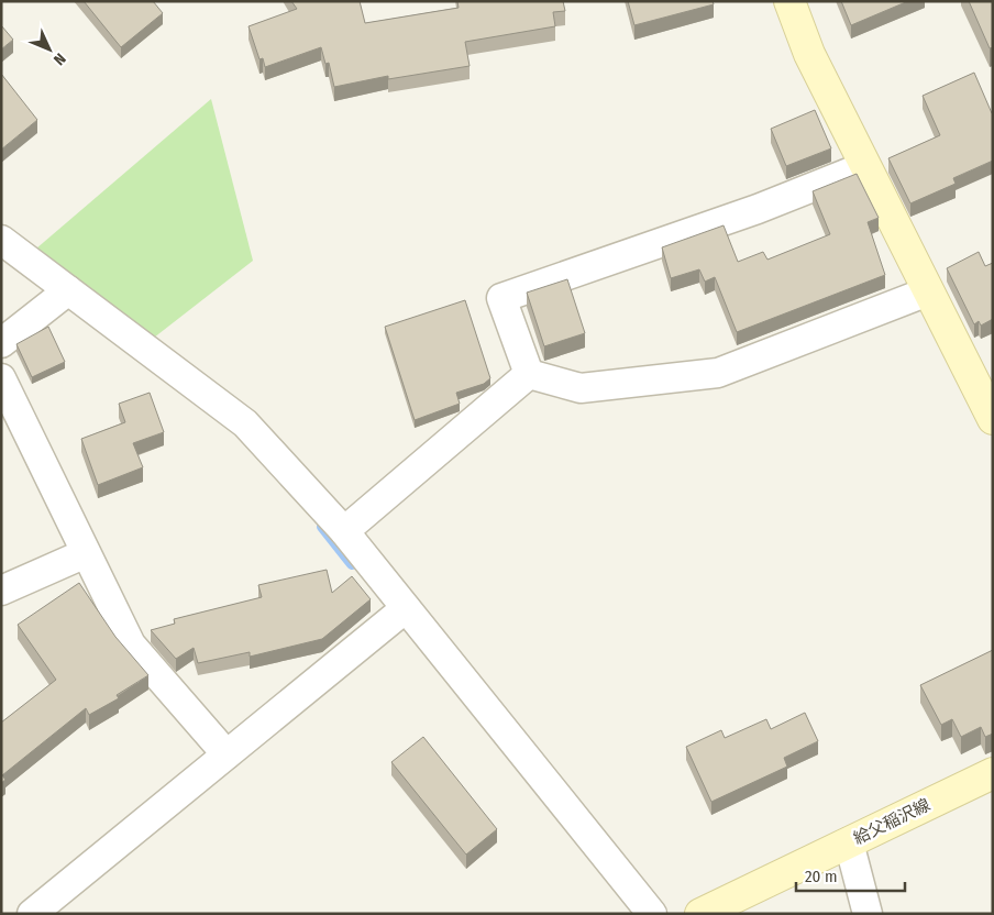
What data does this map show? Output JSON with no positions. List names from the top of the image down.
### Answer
{
  "streets": {
    "street": ["給父稲沢線"]
  },
  "scale_bar": "20 m",
  "north": "bottom right"
}
